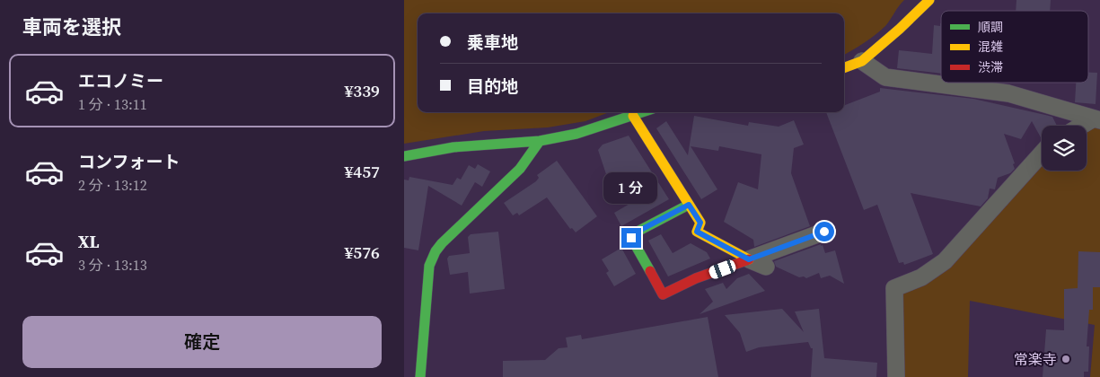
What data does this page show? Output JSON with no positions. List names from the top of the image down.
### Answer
{
  "places": ["常楽寺"],
  "legend": ["順調", "混雑", "渋滞"],
  "page": {
    "heading": "車両を選択",
    "banner": ["乗車地", "目的地"],
    "list": [
      {
        "name": "エコノミー",
        "note": "1 分 · 13:11",
        "value": "¥339"
      },
      {
        "name": "コンフォート",
        "note": "2 分 · 13:12",
        "value": "¥457"
      },
      {
        "name": "XL",
        "note": "3 分 · 13:13",
        "value": "¥576"
      }
    ],
    "bubble": "1 分",
    "buttons": "確定"
  }
}
